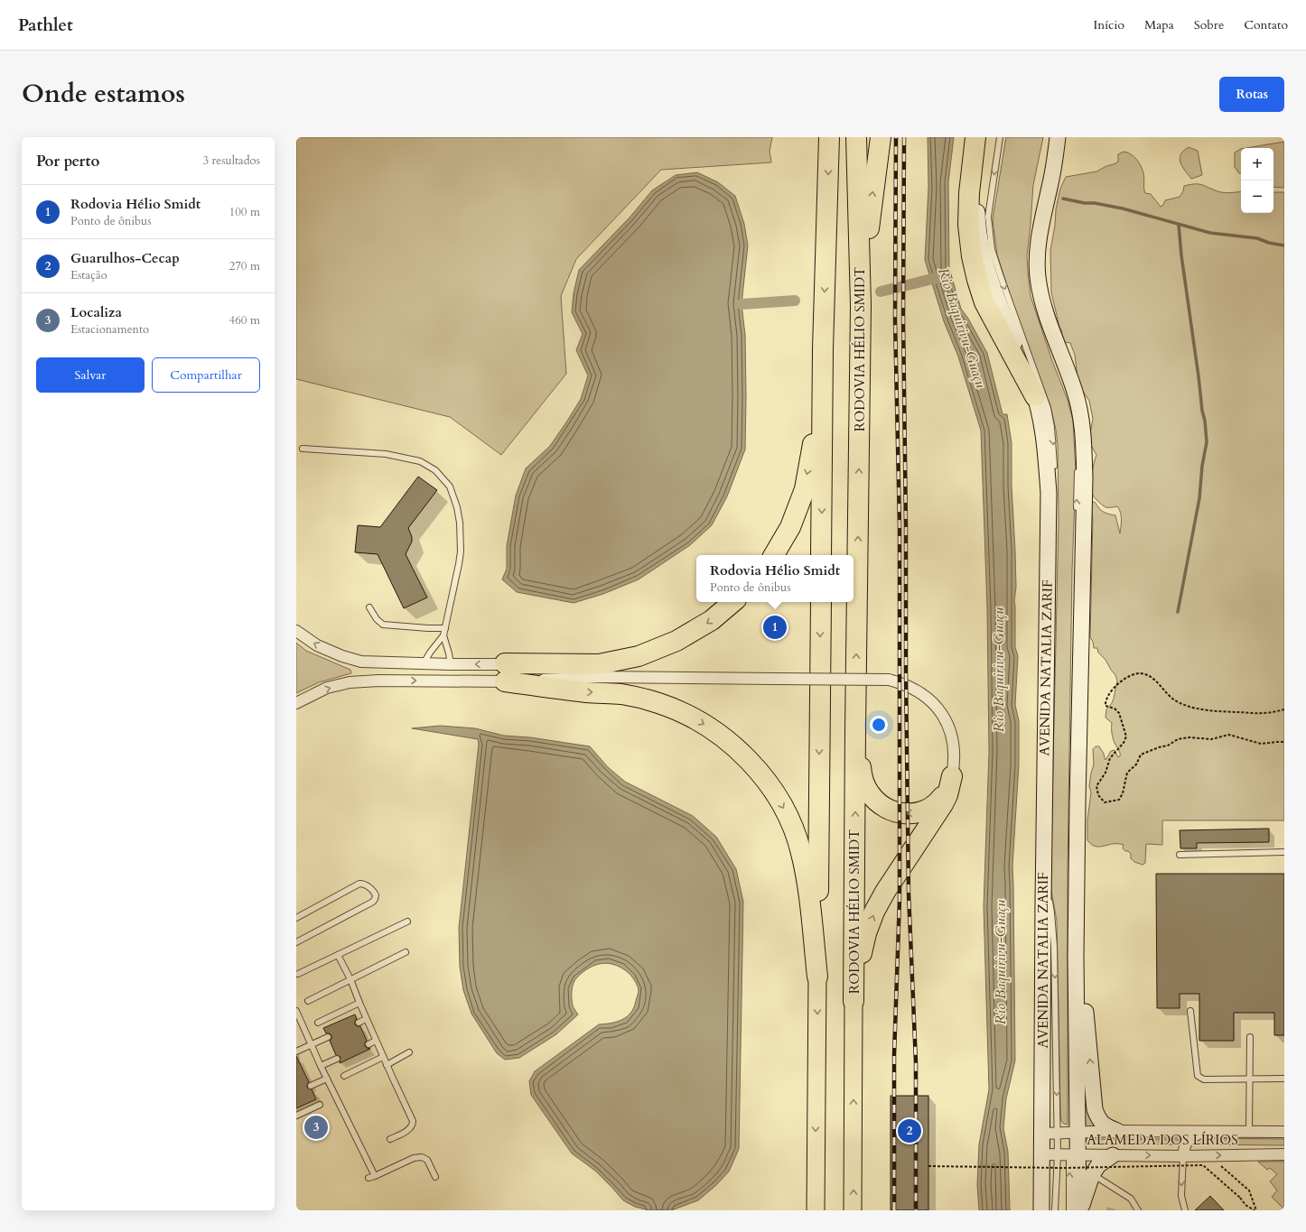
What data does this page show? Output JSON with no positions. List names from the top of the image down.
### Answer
{
  "streets": {
    "highway": ["RODOVIA HÉLIO SMIDT"],
    "main road": ["AVENIDA NATALIA ZARIF"],
    "street": ["ALAMEDA DOS LÍRIOS"]
  },
  "crossings": [
    ["AVENIDA NATALIA ZARIF", "ALAMEDA DOS LÍRIOS"]
  ],
  "water": ["Rio Baquirivu-Guaçu"],
  "page": {
    "header": "Pathlet",
    "nav": [
      "Início",
      "Mapa",
      "Sobre",
      "Contato"
    ],
    "title": "Onde estamos",
    "buttons": [
      "Rotas",
      ["Salvar", "Compartilhar"]
    ],
    "heading": ["Por perto", "3 resultados"],
    "map_buttons": ["+", "−"],
    "list": [
      {
        "mark": "1",
        "name": "Rodovia Hélio Smidt",
        "note": "Ponto de ônibus",
        "value": "100 m"
      },
      {
        "mark": "2",
        "name": "Guarulhos-Cecap",
        "note": "Estação",
        "value": "270 m"
      },
      {
        "mark": "3",
        "name": "Localiza",
        "note": "Estacionamento",
        "value": "460 m"
      }
    ],
    "popup": ["Rodovia Hélio Smidt", "Ponto de ônibus"],
    "pins": ["1", "3", "2"]
  }
}
